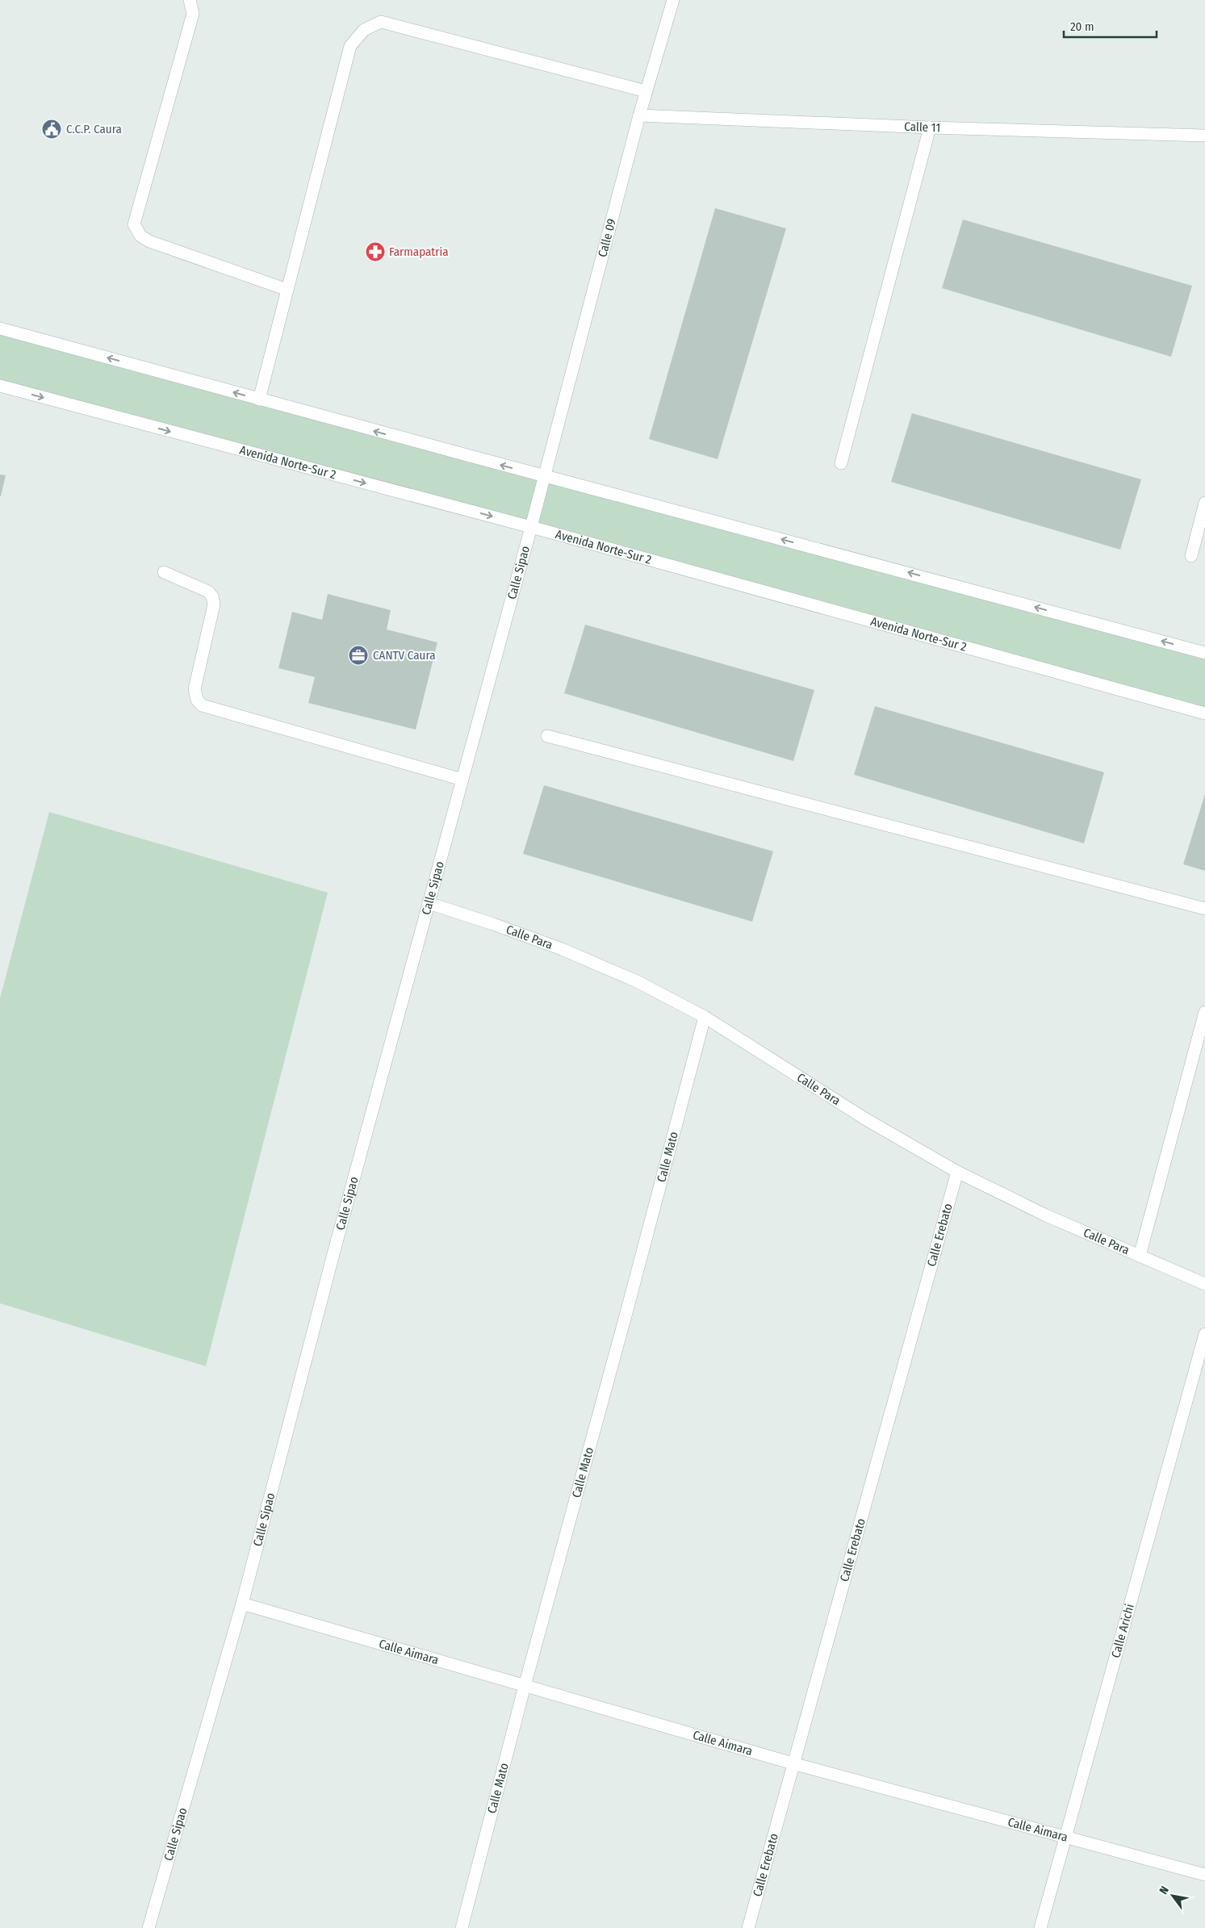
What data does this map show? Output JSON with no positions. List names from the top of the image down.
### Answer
{
  "streets": {
    "street": [
      "Calle 11",
      "Calle 09",
      "Avenida Norte-Sur 2",
      "Calle Sipao",
      "Calle Para",
      "Calle Mato",
      "Calle Erebato",
      "Calle Arichi",
      "Calle Aimara"
    ]
  },
  "crossings": [
    ["Calle 11", "Calle 09"],
    ["Calle 09", "Calle Sipao"],
    ["Avenida Norte-Sur 2", "Calle Sipao"],
    ["Calle Sipao", "Calle Para"],
    ["Calle Sipao", "Calle Aimara"],
    ["Calle Para", "Calle Mato"],
    ["Calle Para", "Calle Erebato"],
    ["Calle Mato", "Calle Aimara"],
    ["Calle Erebato", "Calle Aimara"],
    ["Calle Arichi", "Calle Aimara"]
  ],
  "places": {
    "public building": ["C.C.P. Caura"],
    "pharmacy": ["Farmapatria"],
    "office": ["CANTV Caura"]
  },
  "scale_bar": "20 m",
  "north": "top left"
}
